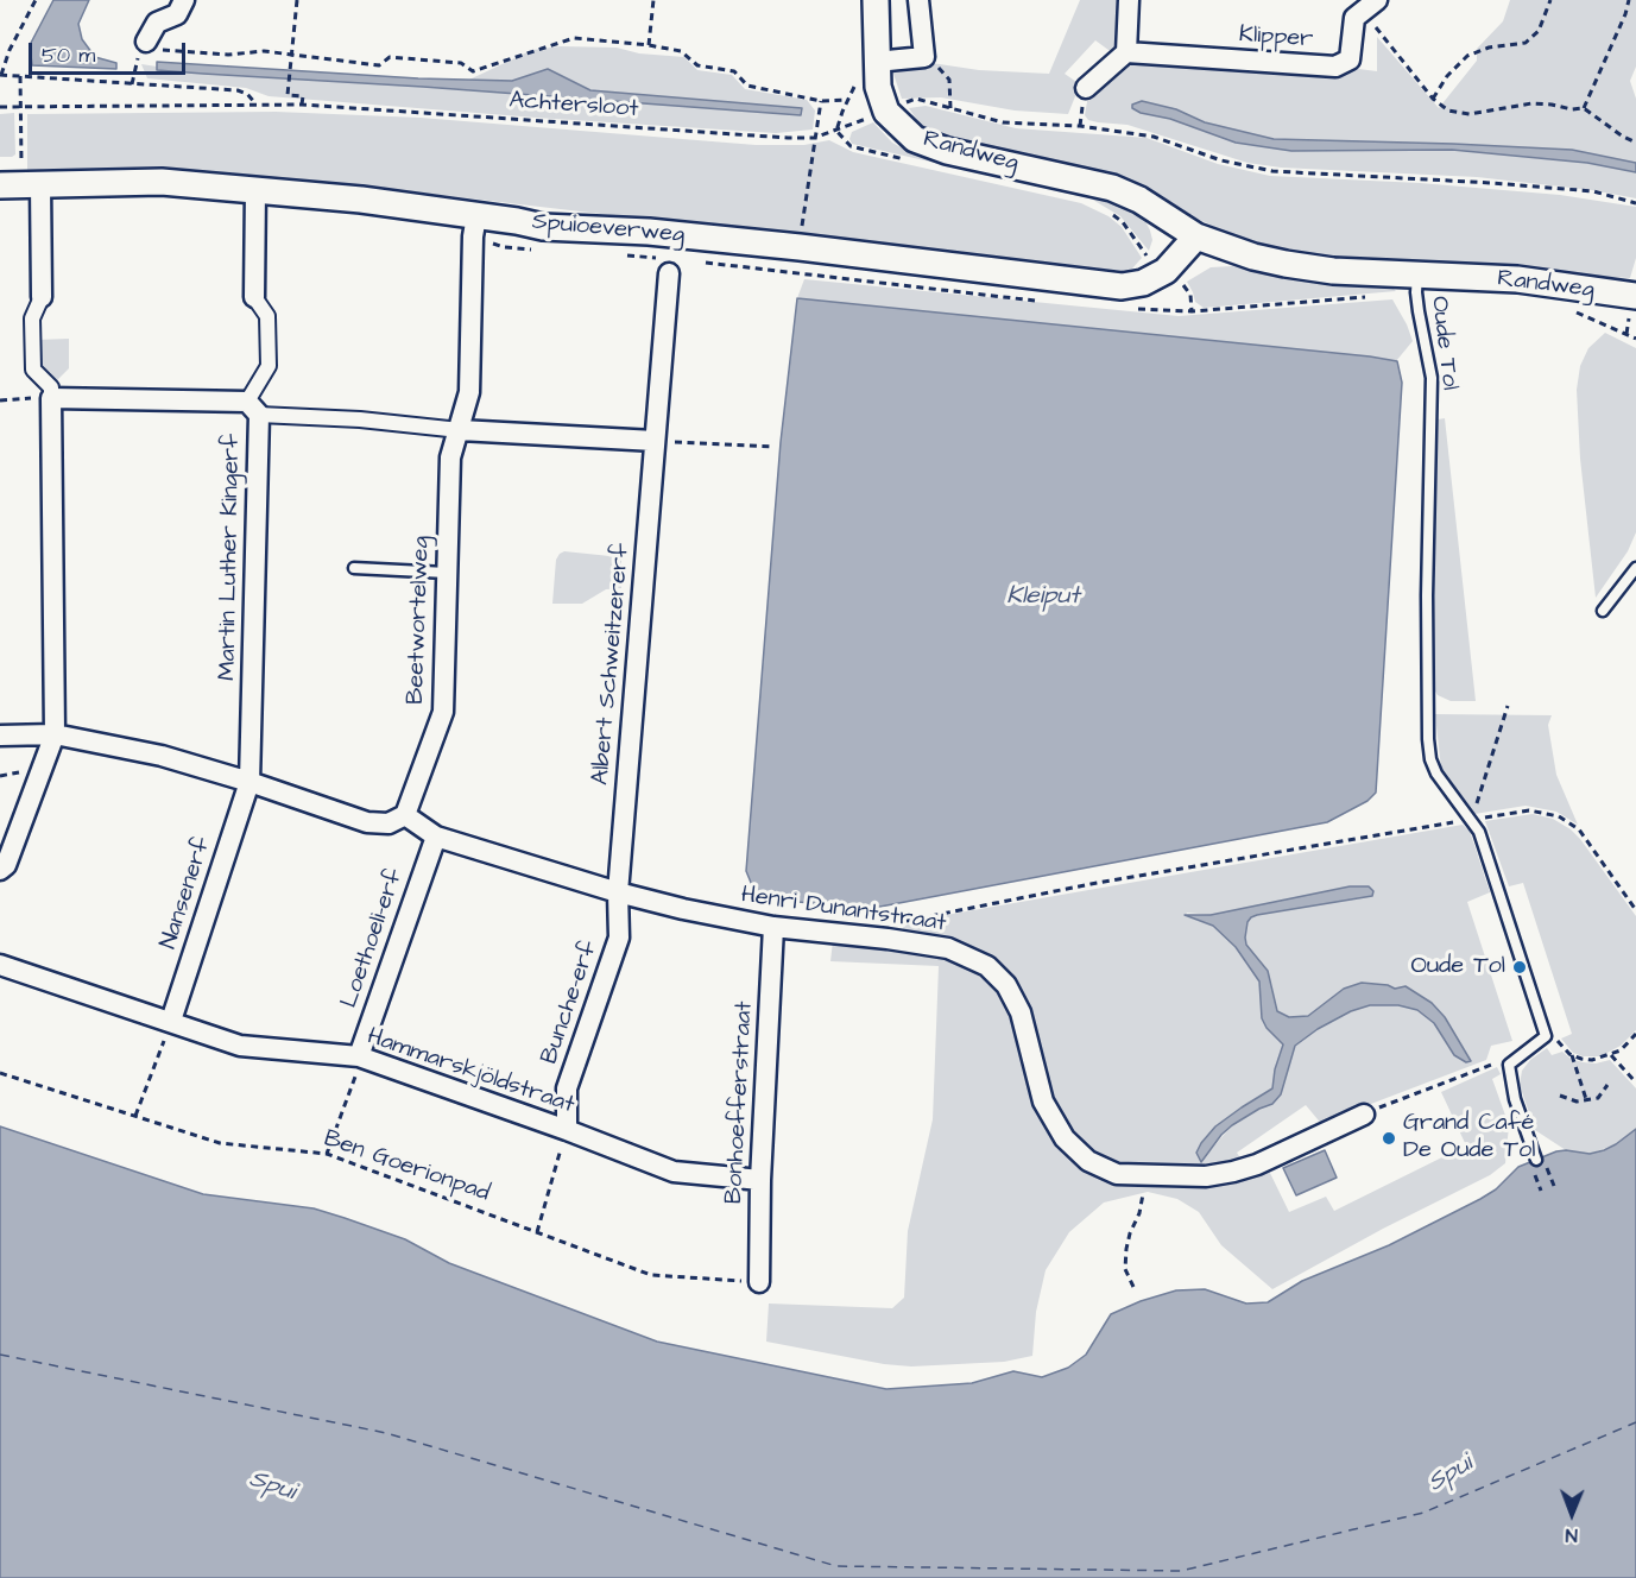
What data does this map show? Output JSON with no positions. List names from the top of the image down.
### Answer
{
  "streets": {
    "street": [
      "Klipper",
      "Randweg",
      "Spuioeverweg",
      "Martin Luther Kingerf",
      "Beetwortelweg",
      "Albert Schweitzererf",
      "Nansenerf",
      "Henri Dunantstraat",
      "Loethoeli-erf",
      "Bunche-erf",
      "Hammarskjöldstraat",
      "Bonhoefferstraat"
    ],
    "lane": ["Oude Tol"],
    "path": ["Achtersloot", "Ben Goerionpad"]
  },
  "crossings": [
    ["Achtersloot", "Randweg"],
    ["Randweg", "Spuioeverweg"],
    ["Randweg", "Oude Tol"],
    ["Spuioeverweg", "Beetwortelweg"],
    ["Martin Luther Kingerf", "Nansenerf"],
    ["Beetwortelweg", "Henri Dunantstraat"],
    ["Albert Schweitzererf", "Henri Dunantstraat"],
    ["Albert Schweitzererf", "Bunche-erf"],
    ["Nansenerf", "Hammarskjöldstraat"],
    ["Henri Dunantstraat", "Loethoeli-erf"],
    ["Henri Dunantstraat", "Bunche-erf"],
    ["Henri Dunantstraat", "Bonhoefferstraat"],
    ["Loethoeli-erf", "Hammarskjöldstraat"],
    ["Bunche-erf", "Hammarskjöldstraat"],
    ["Hammarskjöldstraat", "Bonhoefferstraat"],
    ["Bonhoefferstraat", "Ben Goerionpad"]
  ],
  "water": ["Kleiput", "Spui"],
  "places": ["Oude Tol", "Grand Café De Oude Tol"],
  "scale_bar": "50 m",
  "north": "bottom"
}
